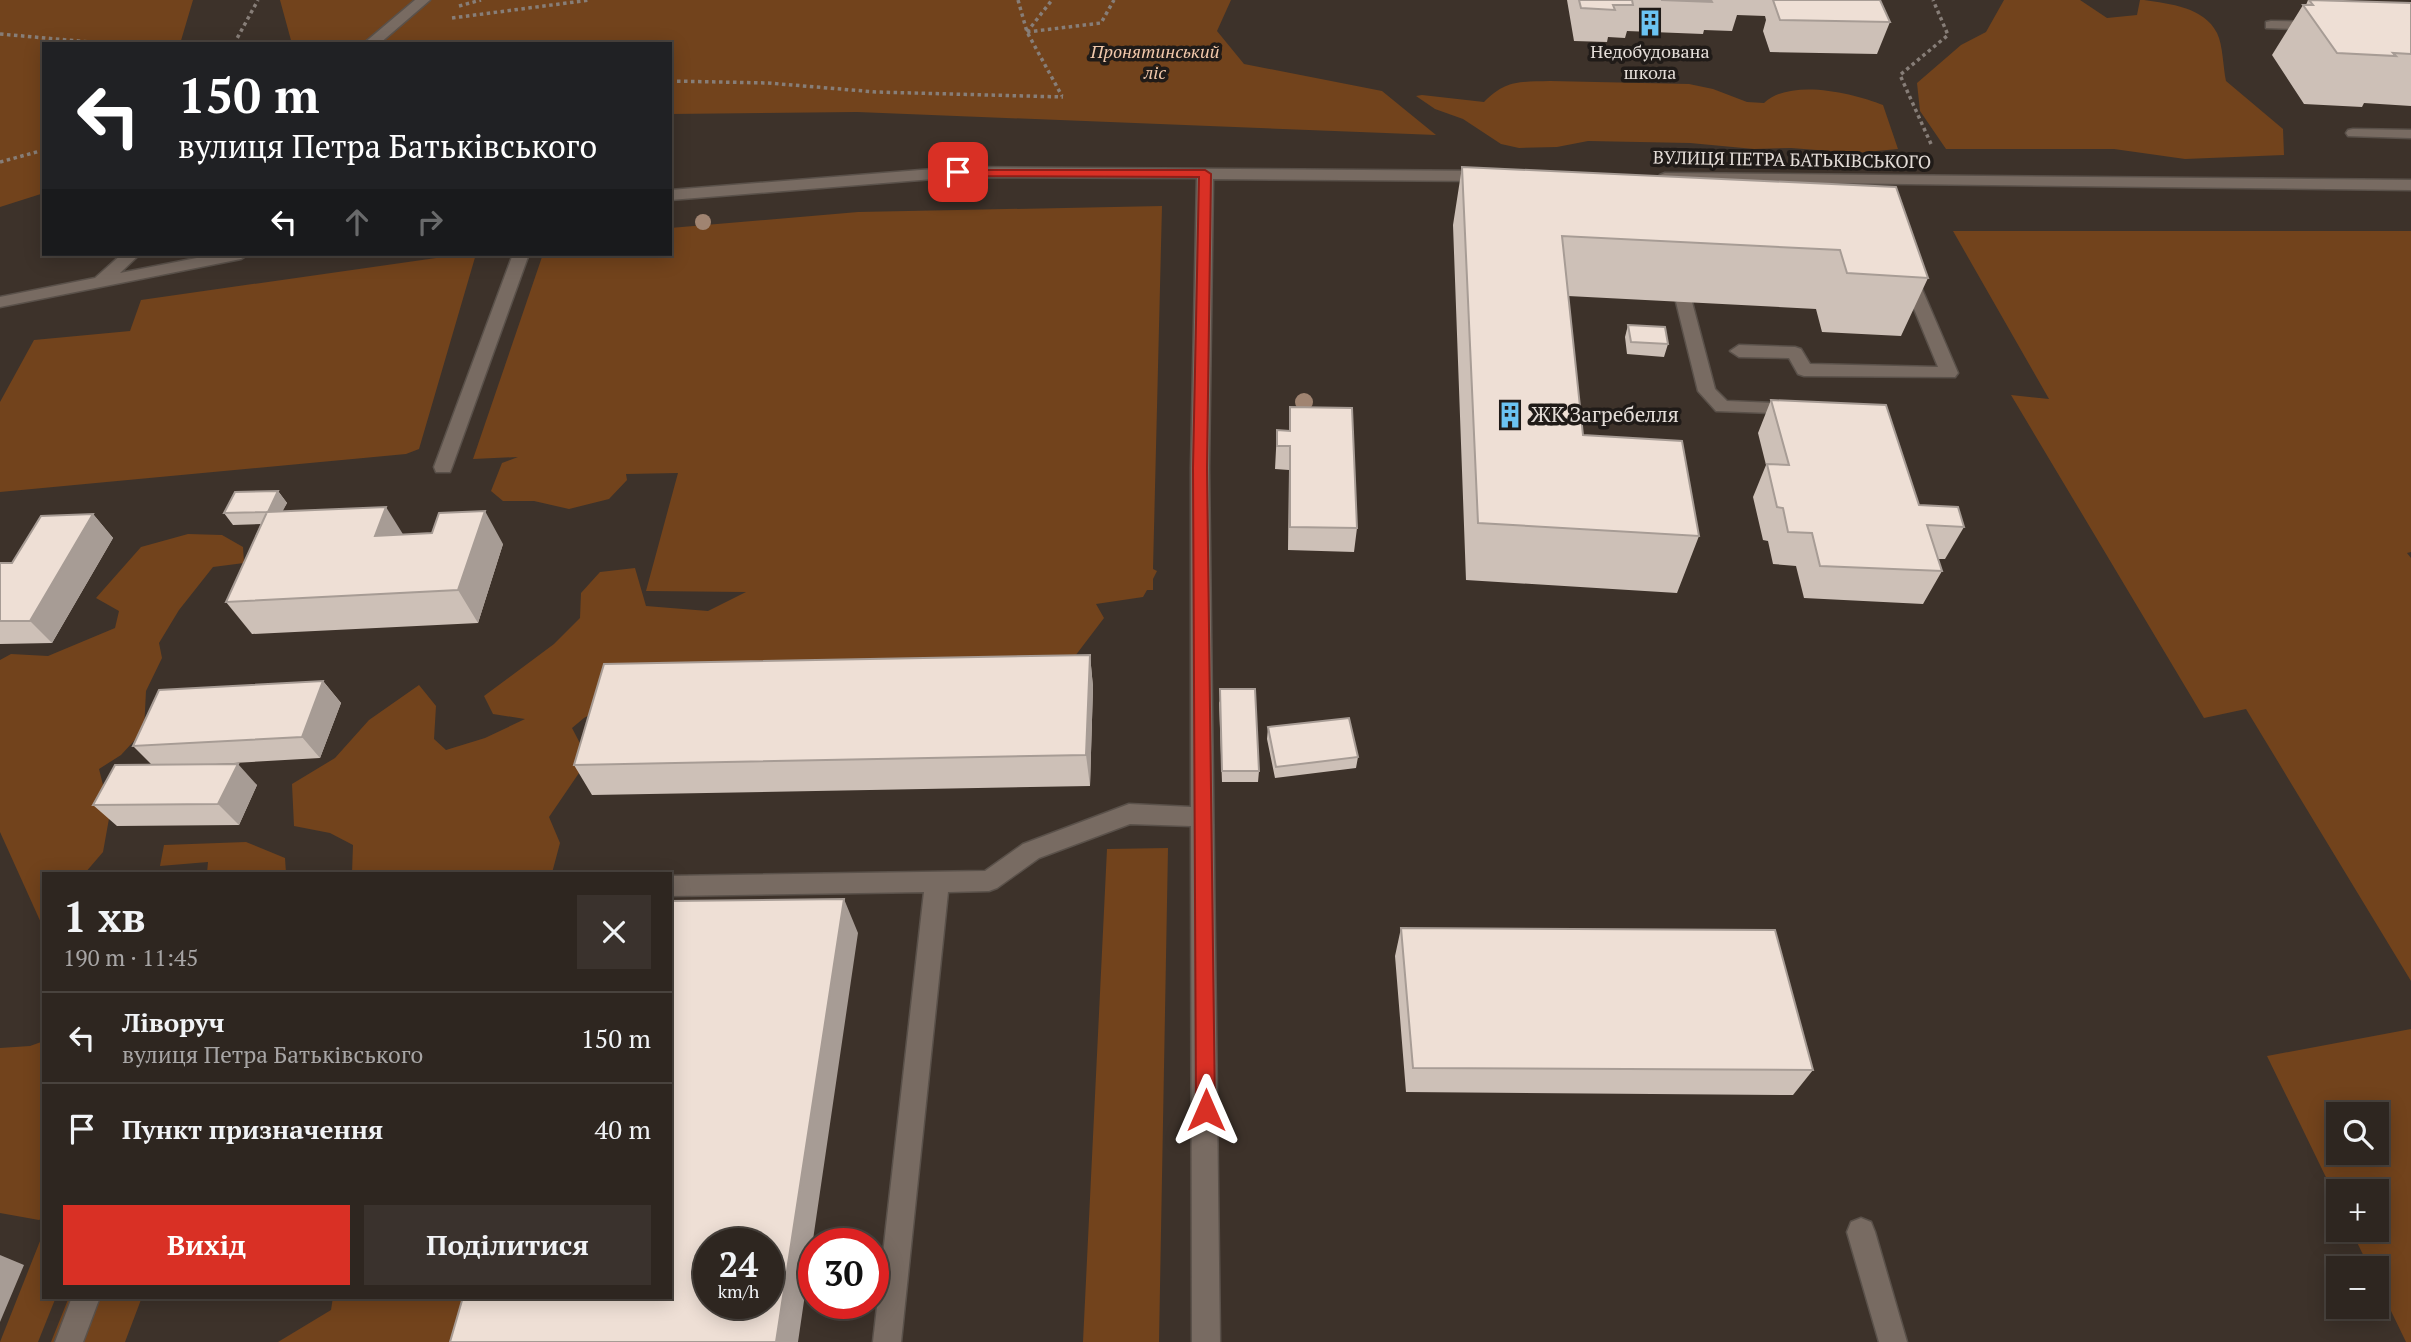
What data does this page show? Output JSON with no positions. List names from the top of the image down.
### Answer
{
  "streets": {
    "street": ["ВУЛИЦЯ ПЕТРА БАТЬКІВСЬКОГО"]
  },
  "parks": ["Пронятинський ліс"],
  "places": {
    "building": ["Недобудована школа", "ЖК Загребелля"]
  },
  "page": {
    "turn": ["150 m", "вулиця Петра Батьківського"],
    "heading": ["1 хв", "190 m · 11:45"],
    "list": [
      {
        "name": "Ліворуч",
        "note": "вулиця Петра Батьківського",
        "value": "150 m"
      },
      {
        "name": "Пункт призначення",
        "value": "40 m"
      }
    ],
    "map_buttons": ["+", "−"],
    "buttons": ["Вихід", "Поділитися"],
    "speed": "24 km/h",
    "limit": "30"
  }
}
